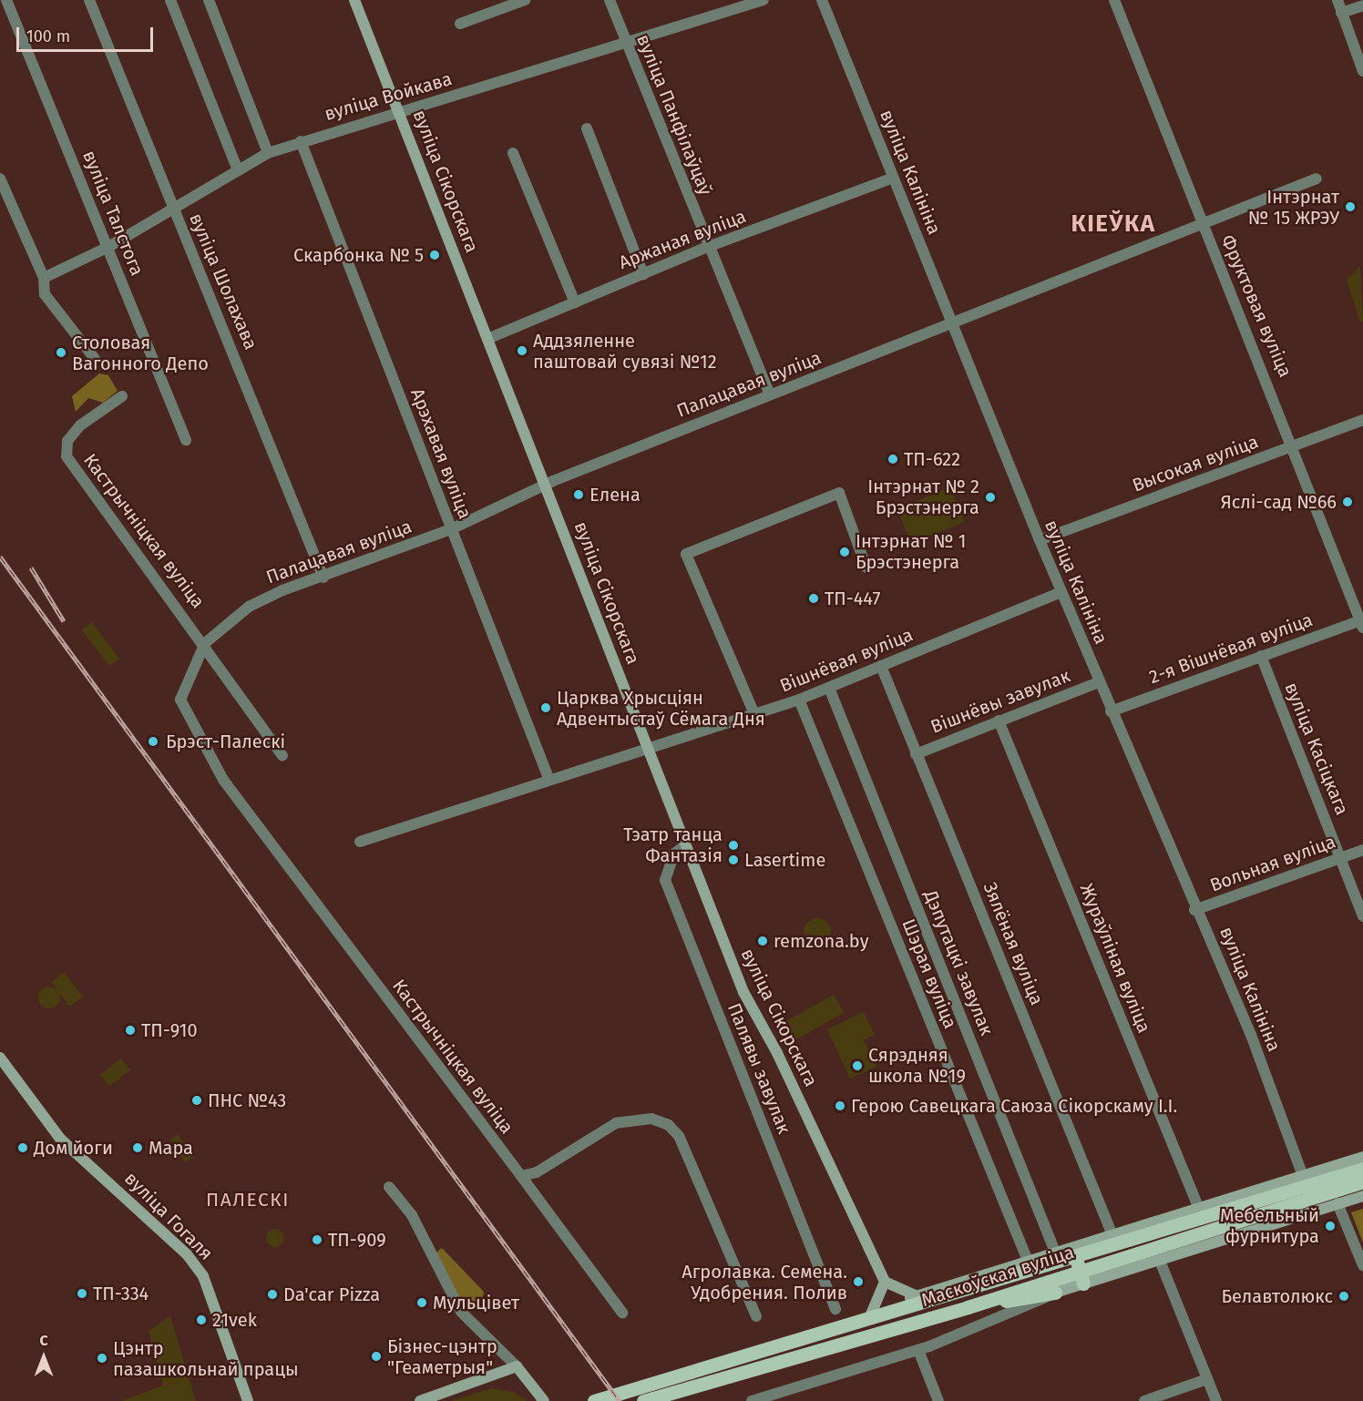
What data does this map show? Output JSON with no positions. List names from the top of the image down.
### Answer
{
  "streets": {
    "main road": ["Маскоўская вуліца"],
    "street": [
      "вуліца Войкава",
      "вуліца Панфілаўцаў",
      "вуліца Калініна",
      "вуліца Сікорскага",
      "вуліца Талстога",
      "Аржаная вуліца",
      "вуліца Шолахава",
      "Фруктовая вуліца",
      "Палацавая вуліца",
      "Арэхавая вуліца",
      "Высокая вуліца",
      "Кастрычніцкая вуліца",
      "2-я Вішнёвая вуліца",
      "Вішнёвая вуліца",
      "Вішнёвы завулак",
      "вуліца Касіцкага",
      "Вольная вуліца",
      "Зялёная вуліца",
      "Жураўліная вуліца",
      "Дэпутацкі завулак",
      "Шэрая вуліца",
      "Палявы завулак",
      "вуліца Гогаля"
    ]
  },
  "crossings": [
    ["вуліца Войкава", "вуліца Панфілаўцаў"],
    ["вуліца Войкава", "вуліца Сікорскага"],
    ["вуліца Войкава", "вуліца Талстога"],
    ["вуліца Войкава", "вуліца Шолахава"],
    ["вуліца Войкава", "Арэхавая вуліца"],
    ["вуліца Панфілаўцаў", "Аржаная вуліца"],
    ["вуліца Панфілаўцаў", "Палацавая вуліца"],
    ["вуліца Калініна", "Аржаная вуліца"],
    ["вуліца Калініна", "Палацавая вуліца"],
    ["вуліца Калініна", "Высокая вуліца"],
    ["вуліца Калініна", "2-я Вішнёвая вуліца"],
    ["вуліца Калініна", "Вішнёвая вуліца"],
    ["вуліца Калініна", "Вішнёвы завулак"],
    ["вуліца Калініна", "Вольная вуліца"],
    ["вуліца Калініна", "Маскоўская вуліца"],
    ["вуліца Сікорскага", "Аржаная вуліца"],
    ["вуліца Сікорскага", "Палацавая вуліца"],
    ["вуліца Сікорскага", "Вішнёвая вуліца"],
    ["вуліца Сікорскага", "Палявы завулак"],
    ["вуліца Шолахава", "Палацавая вуліца"],
    ["Фруктовая вуліца", "Палацавая вуліца"],
    ["Фруктовая вуліца", "Высокая вуліца"],
    ["Фруктовая вуліца", "2-я Вішнёвая вуліца"],
    ["Палацавая вуліца", "Арэхавая вуліца"],
    ["Палацавая вуліца", "Кастрычніцкая вуліца"],
    ["Арэхавая вуліца", "Вішнёвая вуліца"],
    ["2-я Вішнёвая вуліца", "вуліца Касіцкага"],
    ["Вішнёвая вуліца", "Зялёная вуліца"],
    ["Вішнёвая вуліца", "Дэпутацкі завулак"],
    ["Вішнёвая вуліца", "Шэрая вуліца"],
    ["Вішнёвы завулак", "Зялёная вуліца"],
    ["Вішнёвы завулак", "Жураўліная вуліца"],
    ["вуліца Касіцкага", "Вольная вуліца"],
    ["Зялёная вуліца", "Маскоўская вуліца"],
    ["Жураўліная вуліца", "Маскоўская вуліца"],
    ["Дэпутацкі завулак", "Маскоўская вуліца"],
    ["Шэрая вуліца", "Маскоўская вуліца"]
  ],
  "districts": ["КІЕЎКА", "ПАЛЕСКІ"],
  "places": [
    "Інтэрнат № 15 ЖРЭУ",
    "Скарбонка № 5",
    "Аддзяленне паштовай сувязі №12",
    "Столовая Вагонного Депо",
    "ТП-622",
    "Елена",
    "Інтэрнат № 2 Брэстэнерга",
    "Яслі-сад №66",
    "Інтэрнат № 1 Брэстэнерга",
    "ТП-447",
    "Царква Хрысціян Адвентыстаў Сёмага Дня",
    "Брэст-Палескі",
    "Тэатр танца Фантазія",
    "Lasertime",
    "remzona.by",
    "ТП-910",
    "Сярэдняя школа №19",
    "ПНС №43",
    "Герою Савецкага Саюза Сікорскаму І.І.",
    "Дом йоги",
    "Мара",
    "Мебельный фурнитура",
    "ТП-909",
    "Агролавка. Семена. Удобрения. Полив",
    "ТП-334",
    "Da'car Pizza",
    "Белавтолюкс",
    "Мульцівет",
    "21vek",
    "Бізнес-цэнтр \"Геаметрыя\"",
    "Цэнтр пазашкольнай працы"
  ],
  "scale_bar": "100 m",
  "north": "top"
}
